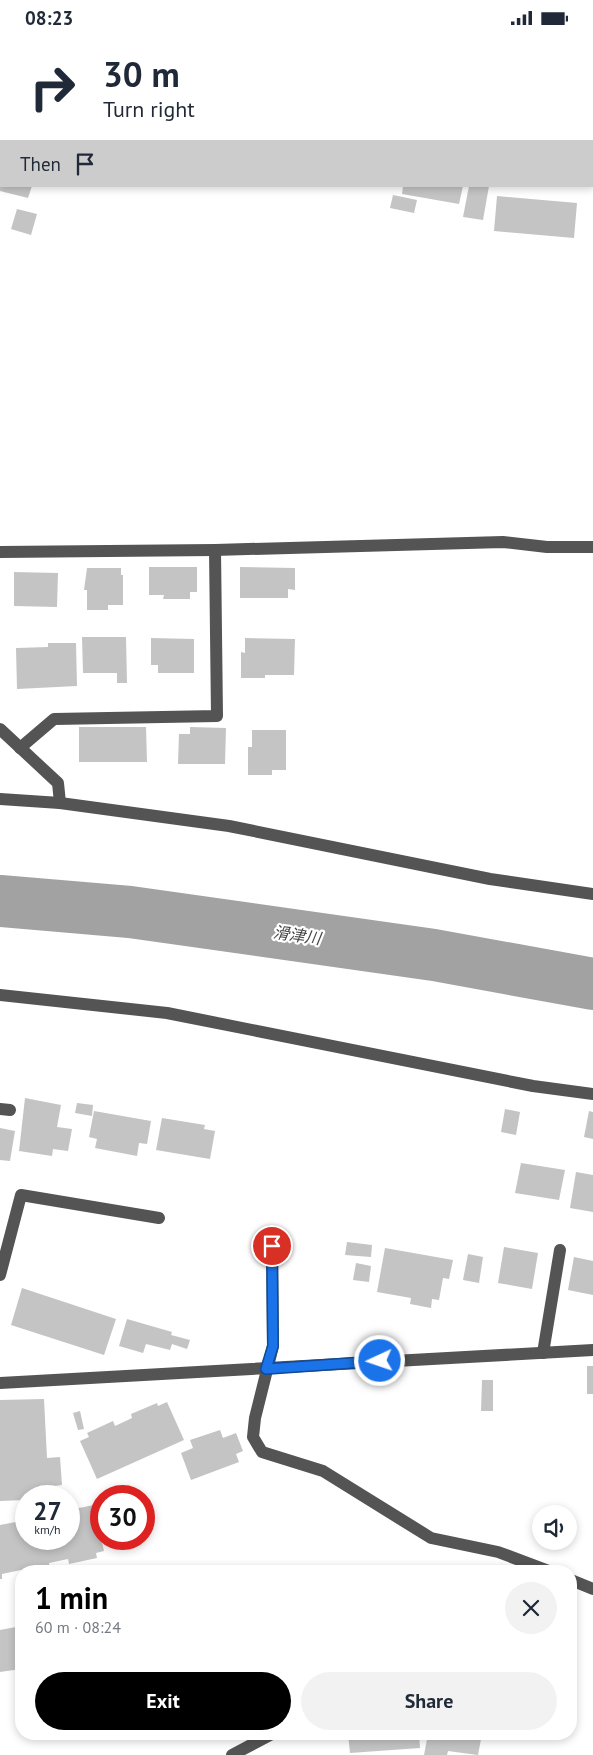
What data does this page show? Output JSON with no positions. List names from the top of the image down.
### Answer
{
  "water": ["滑津川"],
  "page": {
    "status": "08:23",
    "turn": ["30 m", "Turn right"],
    "then": "Then",
    "speed": "27 km/h",
    "limit": "30",
    "heading": ["1 min", "60 m · 08:24"],
    "buttons": ["Exit", "Share"]
  }
}
